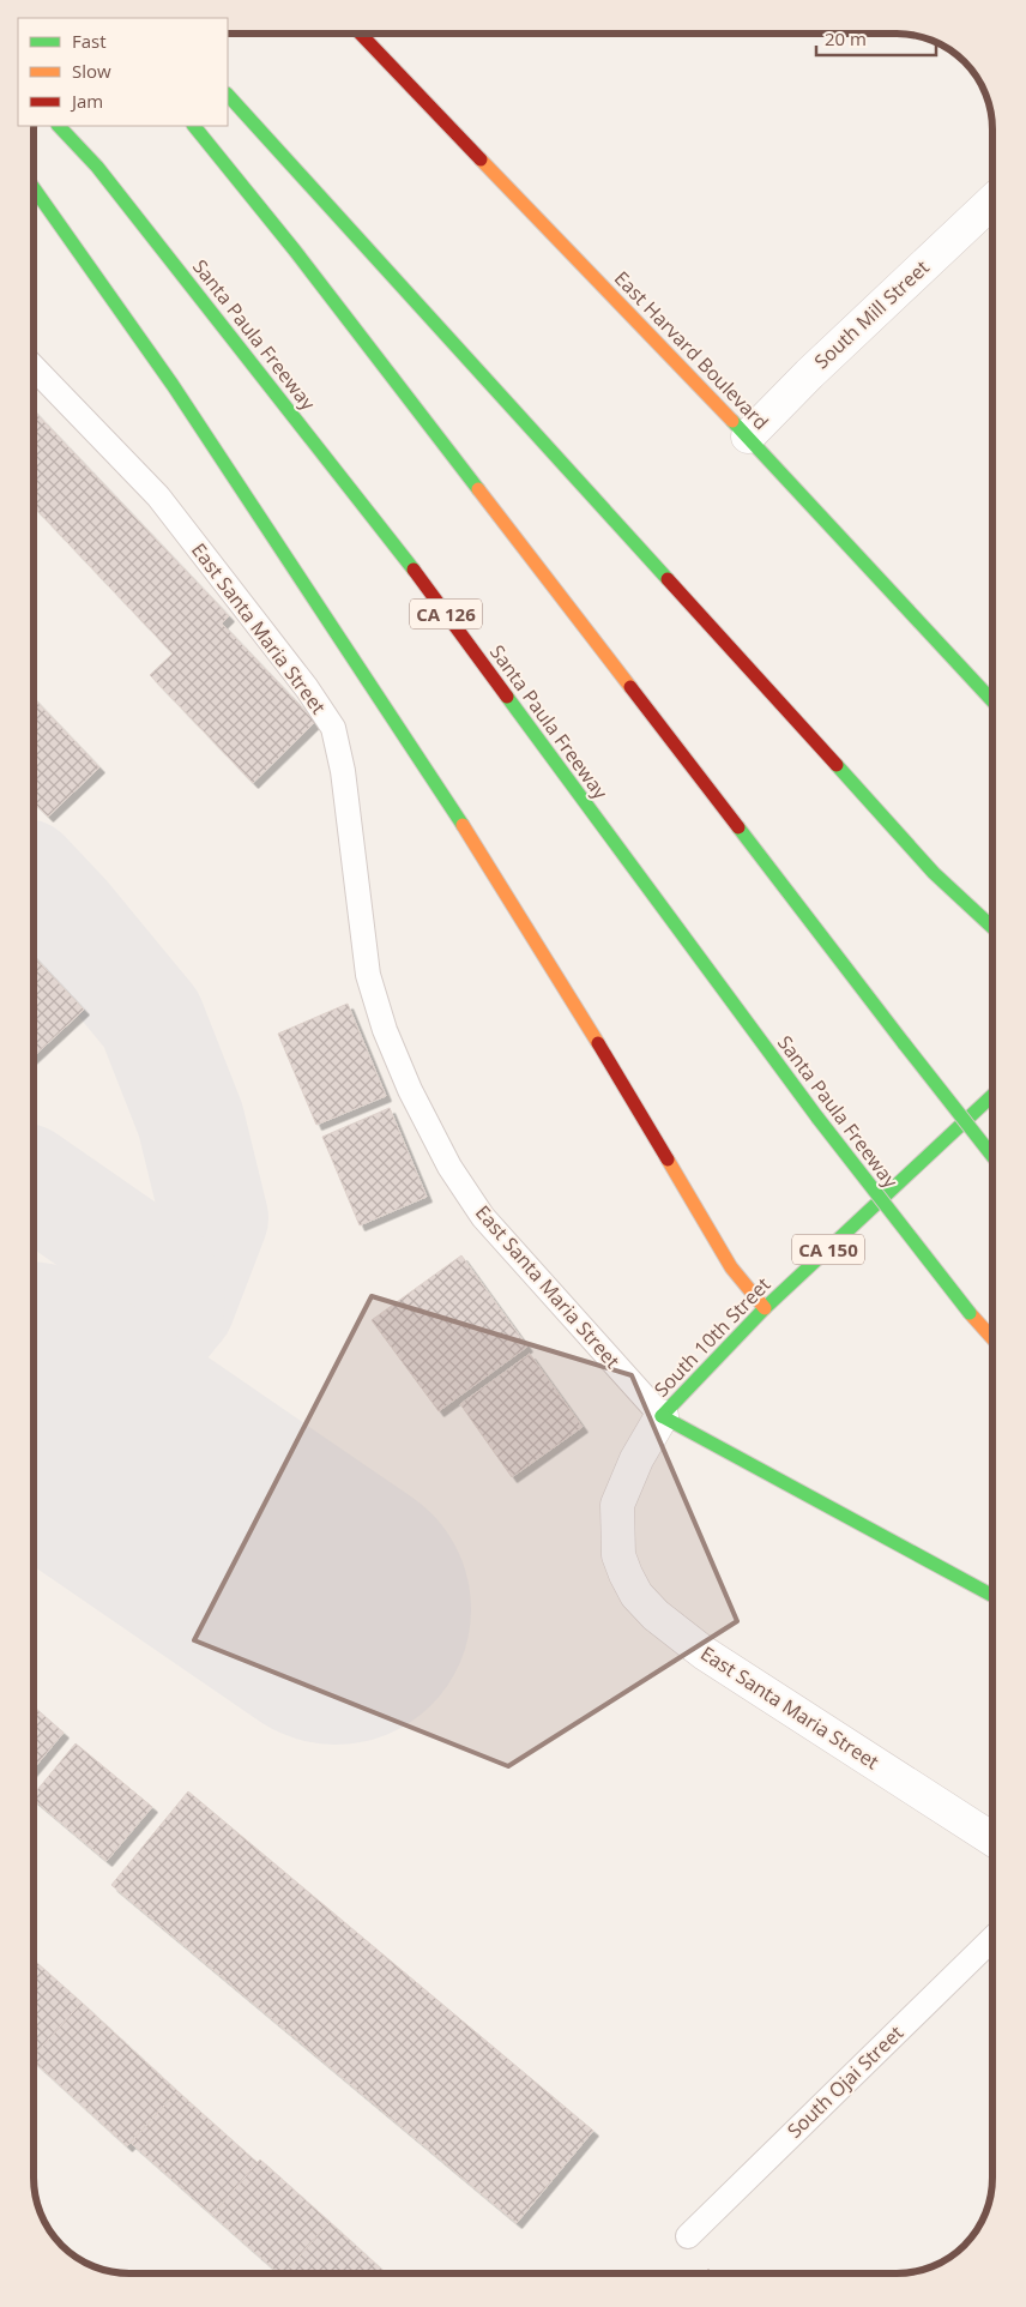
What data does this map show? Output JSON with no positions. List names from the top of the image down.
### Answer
{
  "streets": {
    "main road": [
      "Santa Paula Freeway",
      "East Harvard Boulevard",
      "CA 126",
      "CA 150",
      "South 10th Street"
    ],
    "street": ["South Mill Street", "East Santa Maria Street"],
    "lane": ["South Ojai Street"]
  },
  "crossings": [
    ["South Mill Street", "East Harvard Boulevard"],
    ["East Santa Maria Street", "South 10th Street"]
  ],
  "legend": ["Fast", "Slow", "Jam"],
  "scale_bar": "20 m"
}
